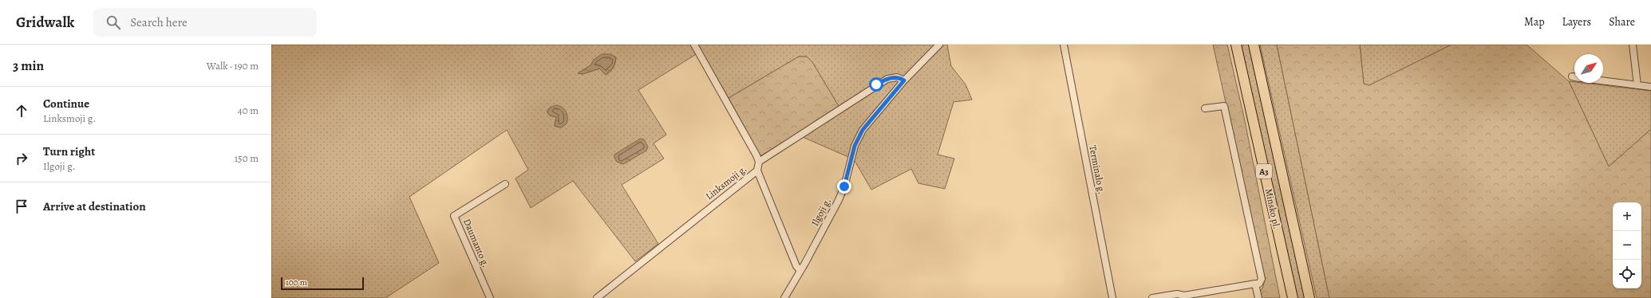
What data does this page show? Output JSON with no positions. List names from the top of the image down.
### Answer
{
  "streets": {
    "highway": ["A3", "Minsko pl."],
    "street": [
      "Terminalo g.",
      "Linksmoji g.",
      "Ilgoji g.",
      "Daumanto g."
    ]
  },
  "crossings": [
    ["Linksmoji g.", "Ilgoji g."]
  ],
  "scale_bar": "100 m",
  "north": "top right",
  "page": {
    "header": "Gridwalk",
    "search": "Search here",
    "nav": ["Map", "Layers", "Share"],
    "heading": ["3 min", "Walk · 190 m"],
    "list": [
      ["Continue", "Linksmoji g.", "40 m"],
      ["Turn right", "Ilgoji g.", "150 m"],
      "Arrive at destination"
    ],
    "map_buttons": ["+", "−"],
    "scale": "100 m"
  }
}
